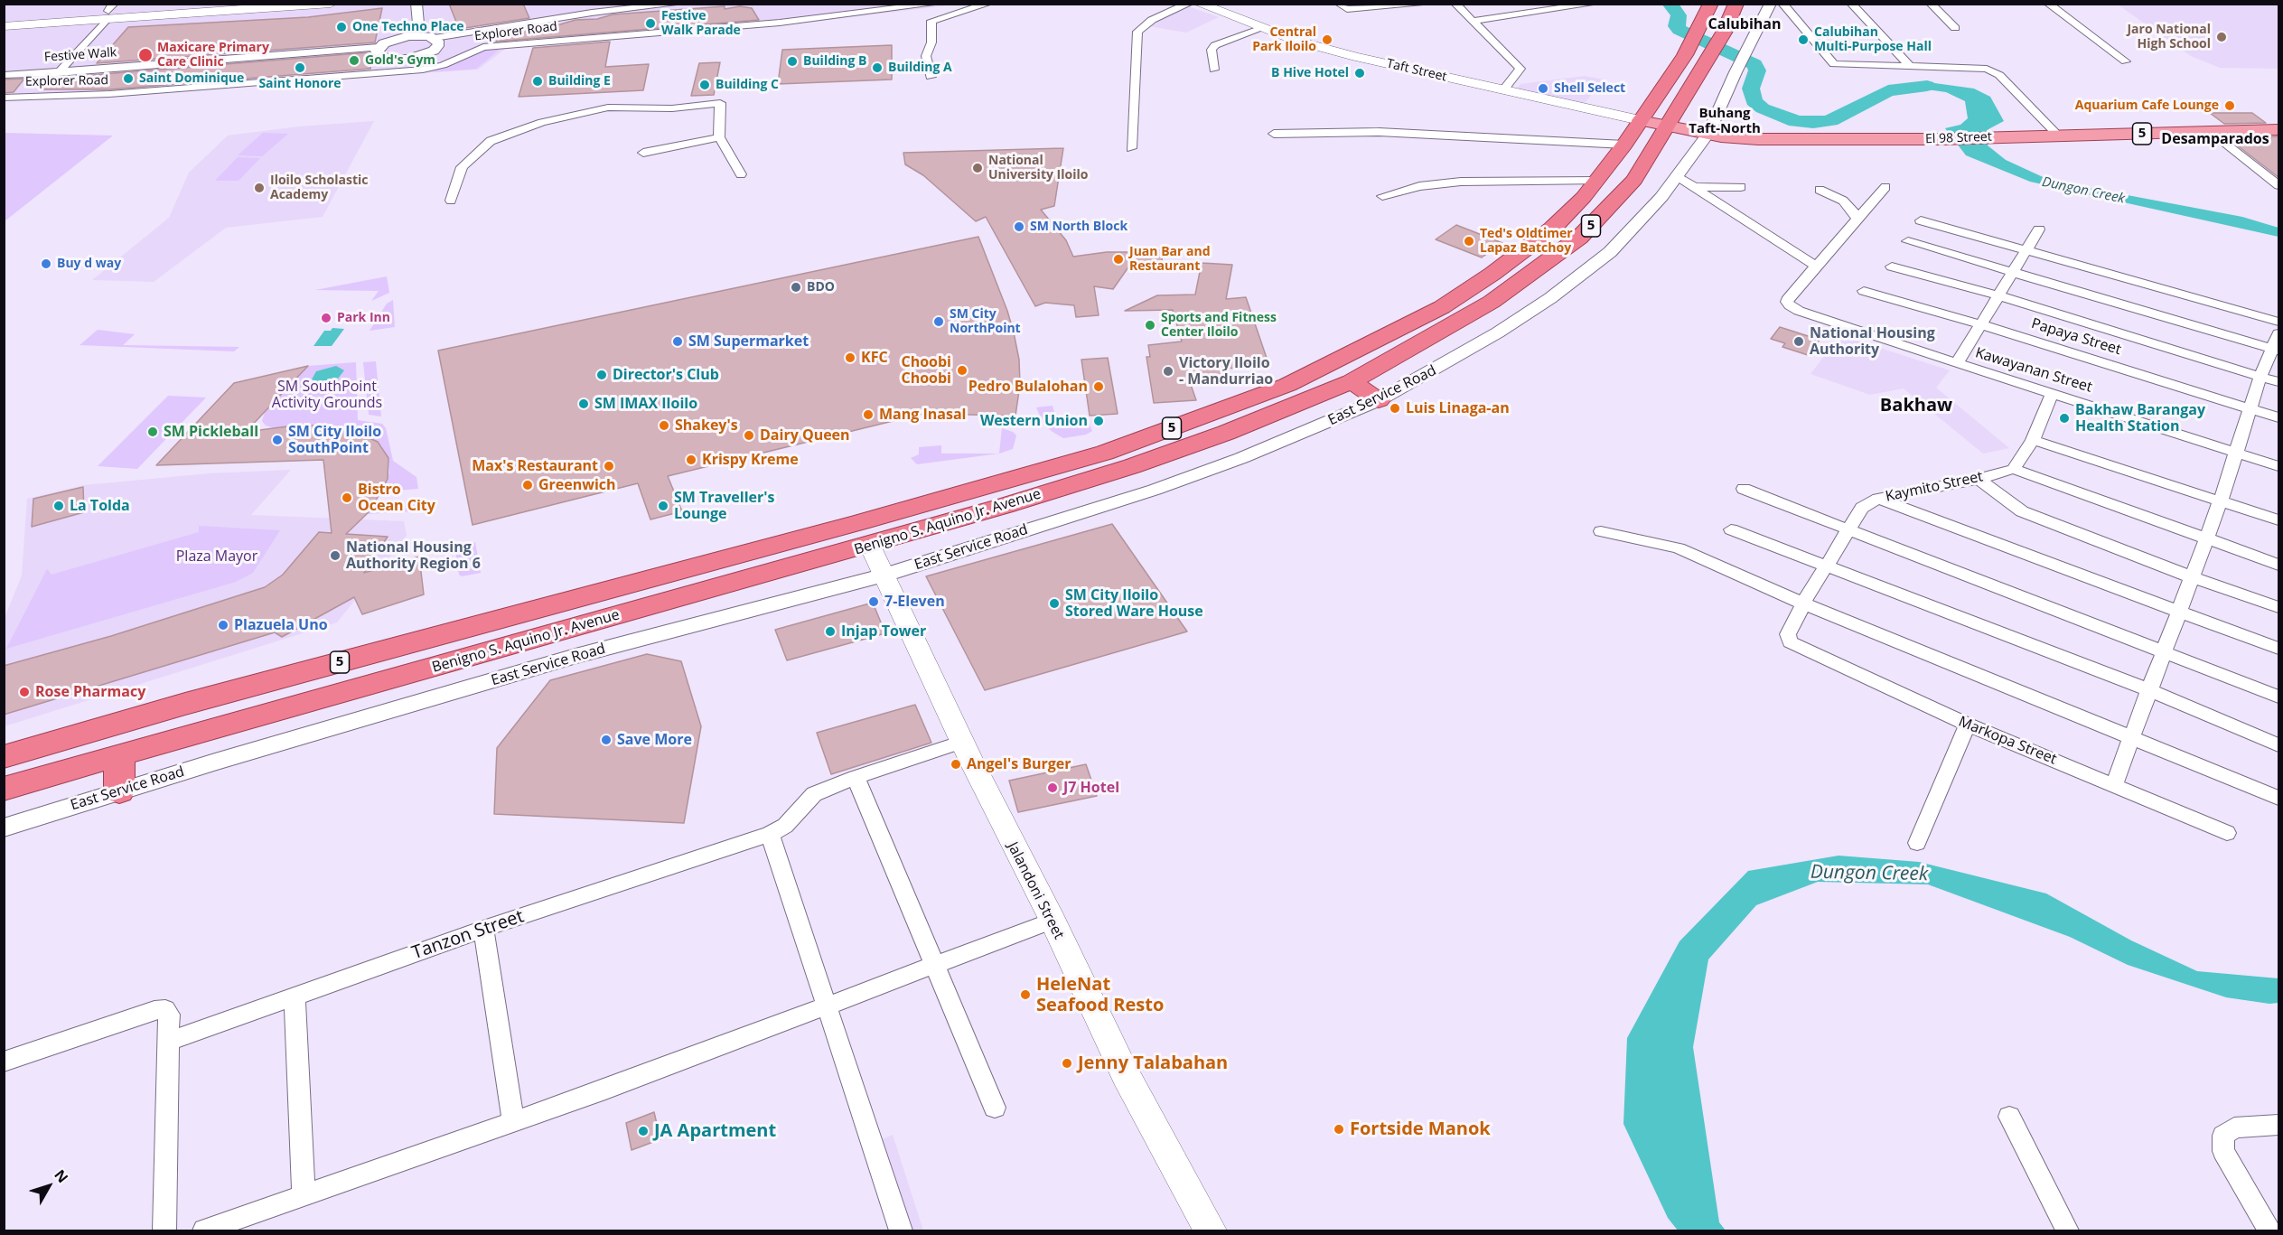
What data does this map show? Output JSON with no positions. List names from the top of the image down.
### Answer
{
  "streets": {
    "highway": ["5", "Benigno S. Aquino Jr. Avenue"],
    "main road": ["Taft Street", "El 98 Street", "Jalandoni Street"],
    "street": [
      "Explorer Road",
      "Festive Walk",
      "Papaya Street",
      "Kawayanan Street",
      "East Service Road",
      "Kaymito Street",
      "Markopa Street",
      "Tanzon Street"
    ]
  },
  "crossings": [
    ["Taft Street", "El 98 Street"],
    ["Taft Street", "Benigno S. Aquino Jr. Avenue"],
    ["El 98 Street", "East Service Road"],
    ["El 98 Street", "Benigno S. Aquino Jr. Avenue"],
    ["East Service Road", "Jalandoni Street"],
    ["Kaymito Street", "Markopa Street"],
    ["Benigno S. Aquino Jr. Avenue", "Jalandoni Street"],
    ["Jalandoni Street", "Tanzon Street"]
  ],
  "districts": [
    "Calubihan",
    "Buhang Taft-North",
    "Desamparados",
    "Bakhaw"
  ],
  "water": ["Dungon Creek"],
  "parks": ["SM SouthPoint Activity Grounds", "Plaza Mayor"],
  "places": [
    "Festive Walk Parade",
    "One Techno Place",
    "Jaro National High School",
    "Central Park Iloilo",
    "Calubihan Multi-Purpose Hall",
    "Maxicare Primary Care Clinic",
    "Gold's Gym",
    "Building B",
    "Saint Honore",
    "Building A",
    "B Hive Hotel",
    "Saint Dominique",
    "Building E",
    "Building C",
    "Shell Select",
    "Aquarium Cafe Lounge",
    "National University Iloilo",
    "Iloilo Scholastic Academy",
    "SM North Block",
    "Ted's Oldtimer Lapaz Batchoy",
    "Juan Bar and Restaurant",
    "Buy d way",
    "BDO",
    "Park Inn",
    "SM City NorthPoint",
    "Sports and Fitness Center Iloilo",
    "SM Supermarket",
    "National Housing Authority",
    "KFC",
    "Choobi Choobi",
    "Victory Iloilo - Mandurriao",
    "Director's Club",
    "Pedro Bulalohan",
    "SM IMAX Iloilo",
    "Luis Linaga-an",
    "Mang Inasal",
    "Bakhaw Barangay Health Station",
    "Western Union",
    "Shakey's",
    "SM Pickleball",
    "Dairy Queen",
    "SM City Iloilo SouthPoint",
    "Krispy Kreme",
    "Max's Restaurant",
    "Greenwich",
    "Bistro Ocean City",
    "La Tolda",
    "SM Traveller's Lounge",
    "National Housing Authority Region 6",
    "7-Eleven",
    "SM City Iloilo Stored Ware House",
    "Plazuela Uno",
    "Injap Tower",
    "Rose Pharmacy",
    "Save More",
    "Angel's Burger",
    "J7 Hotel",
    "HeleNat Seafood Resto",
    "Jenny Talabahan",
    "Fortside Manok",
    "JA Apartment"
  ],
  "north": "top right"
}
